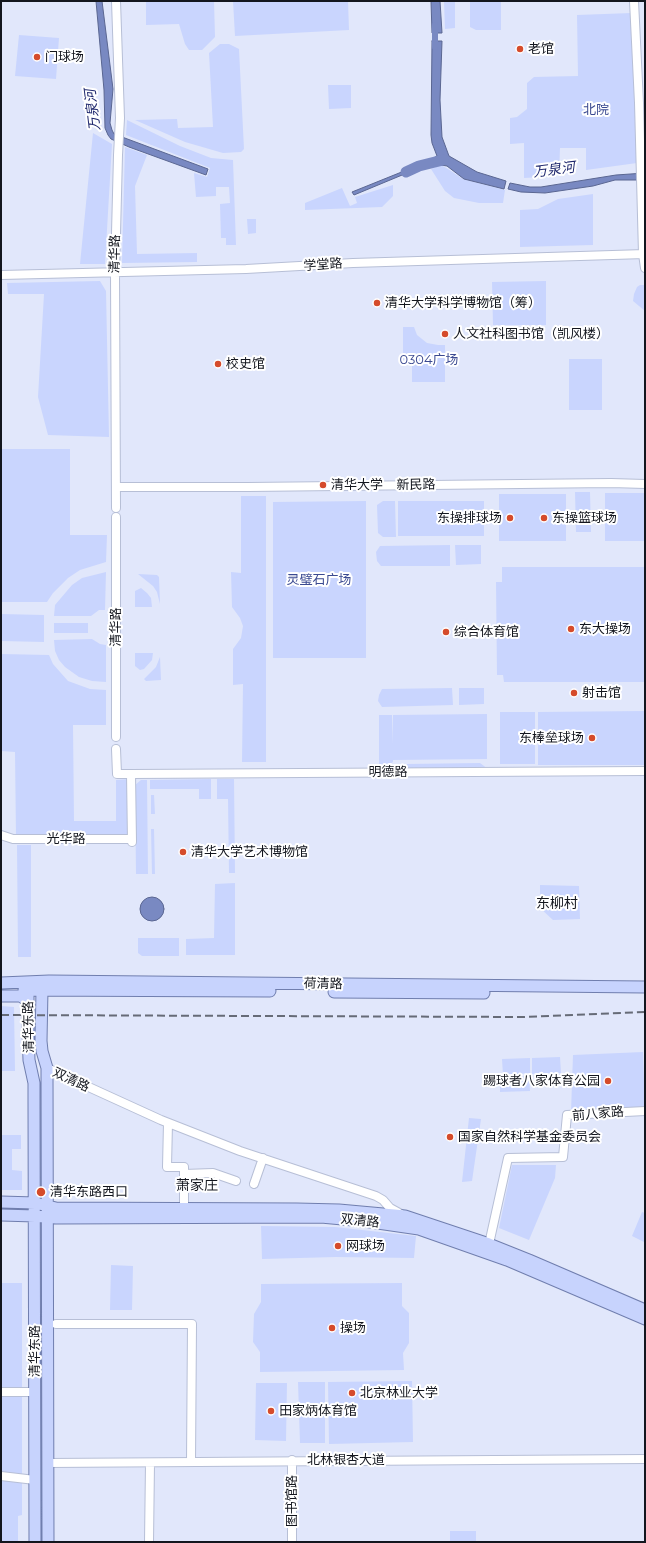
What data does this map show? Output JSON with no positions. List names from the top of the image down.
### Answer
{
  "streets": {
    "main road": ["荷清路", "清华东路", "双清路"],
    "street": [
      "清华路",
      "学堂路",
      "新民路",
      "明德路",
      "光华路",
      "前八家路",
      "北林银杏大道",
      "图书馆路"
    ]
  },
  "crossings": [
    ["清华路", "学堂路"],
    ["清华路", "新民路"],
    ["明德路", "光华路"],
    ["荷清路", "清华东路"],
    ["清华东路", "双清路"],
    ["清华东路", "北林银杏大道"],
    ["双清路", "前八家路"],
    ["北林银杏大道", "图书馆路"]
  ],
  "districts": ["东柳村", "萧家庄"],
  "water": ["万泉河"],
  "parks": ["北院", "0304广场", "灵璧石广场"],
  "places": [
    "老馆",
    "门球场",
    "清华大学科学博物馆（筹）",
    "人文社科图书馆（凯风楼）",
    "校史馆",
    "清华大学",
    "东操排球场",
    "东操篮球场",
    "东大操场",
    "综合体育馆",
    "射击馆",
    "东棒垒球场",
    "清华大学艺术博物馆",
    "踢球者八家体育公园",
    "国家自然科学基金委员会",
    "清华东路西口",
    "网球场",
    "操场",
    "北京林业大学",
    "田家炳体育馆"
  ]
}
